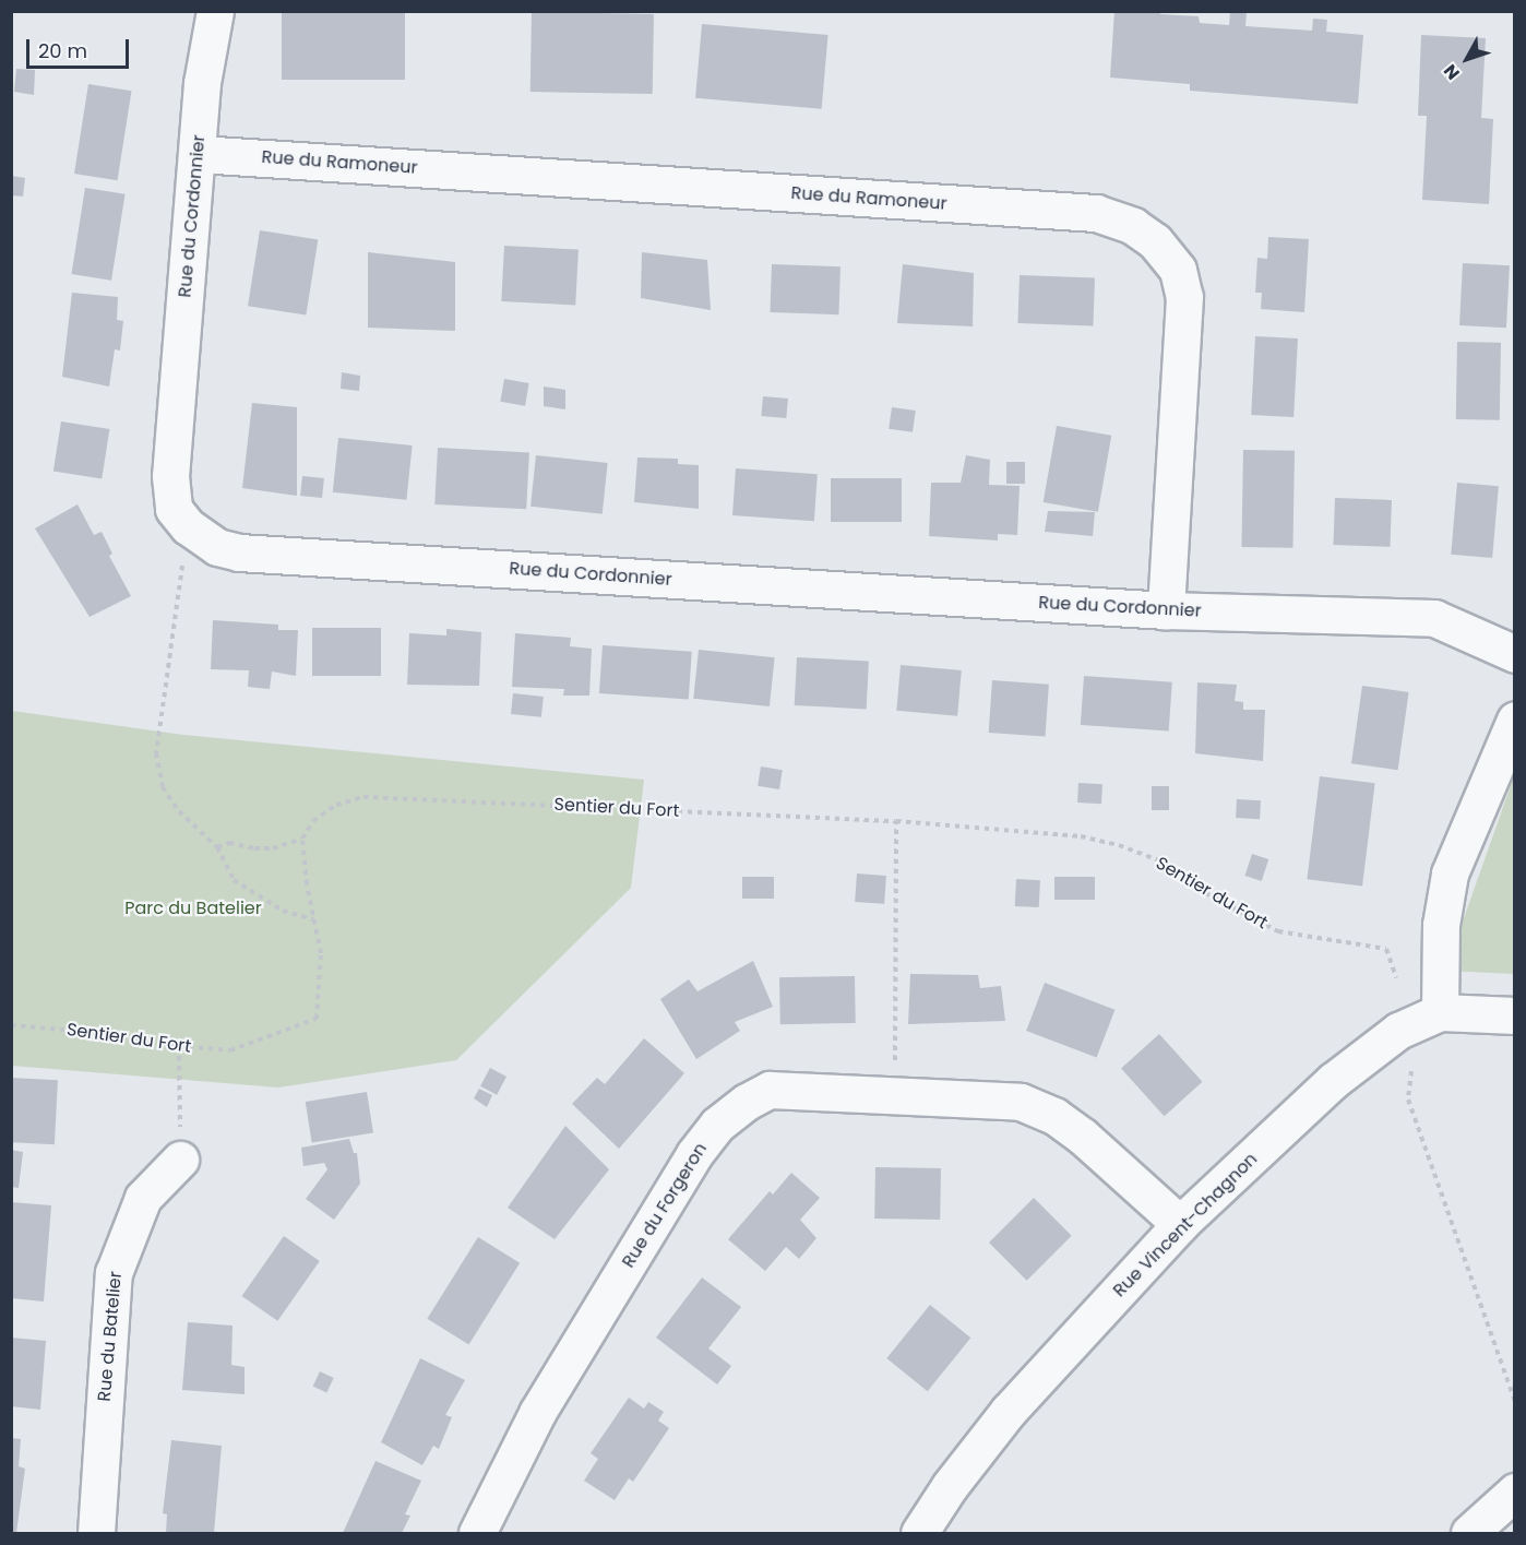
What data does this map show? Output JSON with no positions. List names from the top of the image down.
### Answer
{
  "streets": {
    "street": [
      "Rue du Ramoneur",
      "Rue du Cordonnier",
      "Rue du Forgeron",
      "Rue Vincent-Chagnon",
      "Rue du Batelier"
    ],
    "path": ["Sentier du Fort"]
  },
  "crossings": [
    ["Rue du Ramoneur", "Rue du Cordonnier"],
    ["Rue du Forgeron", "Rue Vincent-Chagnon"]
  ],
  "parks": ["Parc du Batelier"],
  "scale_bar": "20 m",
  "north": "bottom left"
}
